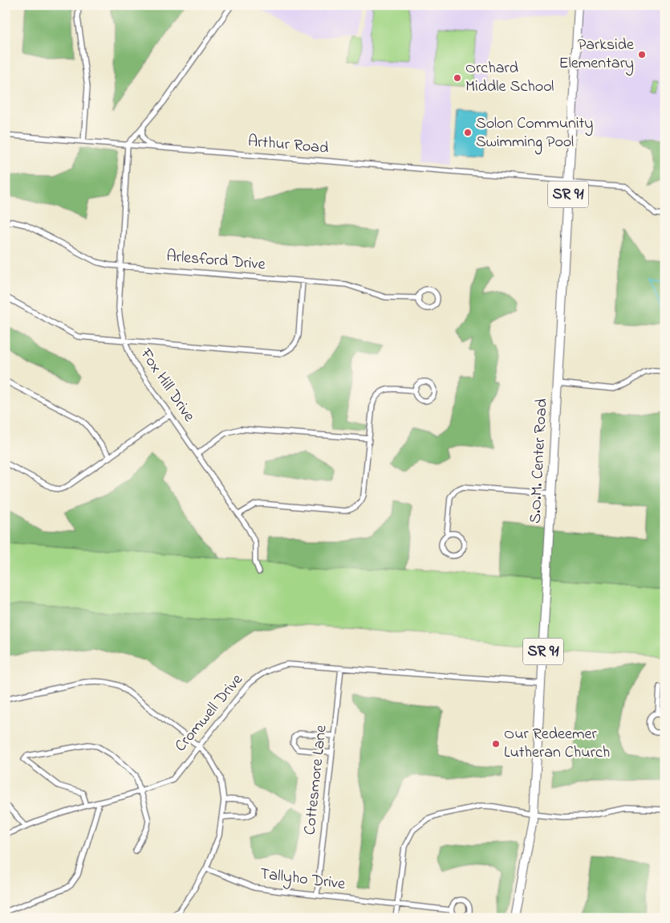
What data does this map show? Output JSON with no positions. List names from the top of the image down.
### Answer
{
  "streets": {
    "main road": ["SR 91", "S.O.M. Center Road"],
    "street": [
      "Arthur Road",
      "Arlesford Drive",
      "Fox Hill Drive",
      "Cromwell Drive",
      "Cottesmore Lane",
      "Tallyho Drive"
    ]
  },
  "crossings": [
    ["Arthur Road", "Fox Hill Drive"],
    ["Arthur Road", "S.O.M. Center Road"],
    ["Arlesford Drive", "Fox Hill Drive"],
    ["S.O.M. Center Road", "Cromwell Drive"],
    ["Cromwell Drive", "Cottesmore Lane"],
    ["Cottesmore Lane", "Tallyho Drive"]
  ],
  "places": [
    "Parkside Elementary",
    "Orchard Middle School",
    "Solon Community Swimming Pool",
    "Our Redeemer Lutheran Church"
  ]
}
